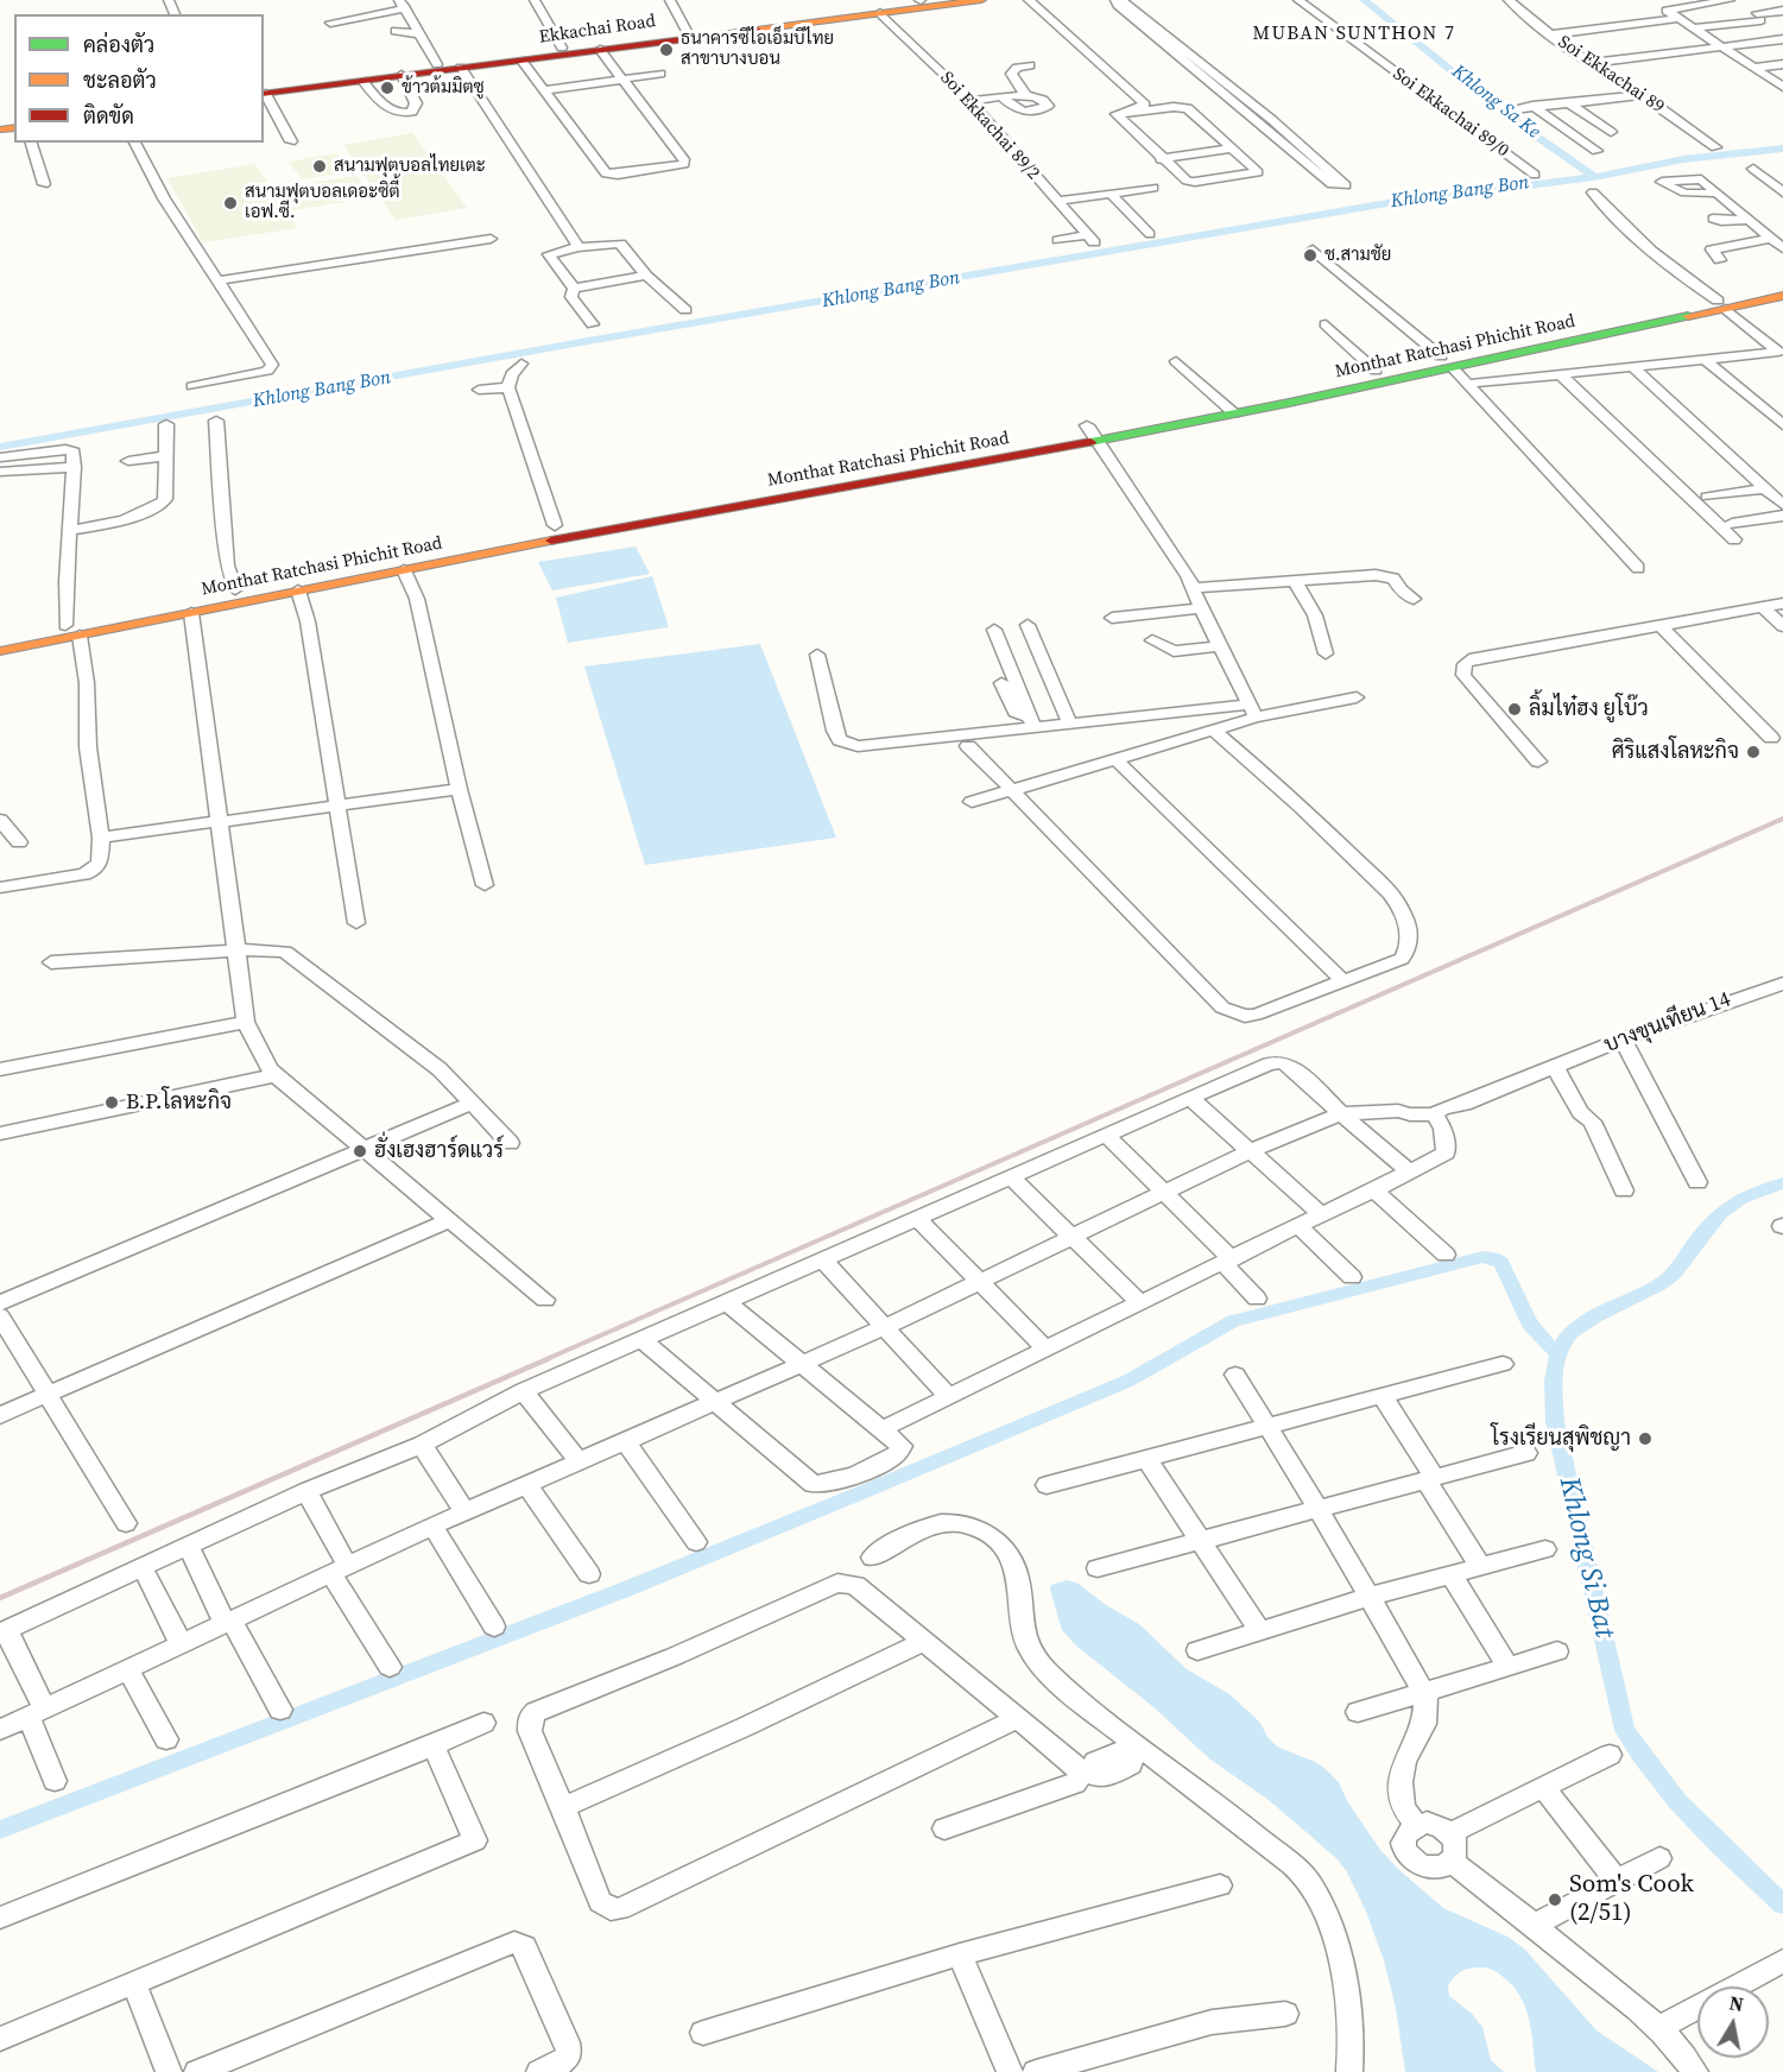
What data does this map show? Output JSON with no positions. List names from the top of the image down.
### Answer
{
  "streets": {
    "street": [
      "Ekkachai Road",
      "Soi Ekkachai 89",
      "Soi Ekkachai 89/0",
      "Soi Ekkachai 89/2",
      "Monthat Ratchasi Phichit Road",
      "บางขุนเทียน 14"
    ]
  },
  "crossings": [
    ["Ekkachai Road", "Soi Ekkachai 89/2"]
  ],
  "districts": ["MUBAN SUNTHON 7"],
  "water": ["Khlong Sa Ke", "Khlong Bang Bon", "Khlong Si Bat"],
  "places": [
    "ธนาคารซีไอเอ็มบีไทย สาขาบางบอน",
    "ข้าวต้มมิตซู",
    "สนามฟุตบอลไทยเตะ",
    "สนามฟุตบอลเดอะซิตี้ เอฟ.ซี.",
    "ช.สามชัย",
    "ลิ้มไท๋ฮง ยูโบ๊ว",
    "ศิริแสงโลหะกิจ",
    "B.P.โลหะกิจ",
    "ฮั่งเฮงฮาร์ดแวร์",
    "โรงเรียนสุพิชญา",
    "Som's Cook (2/51)"
  ],
  "legend": ["คล่องตัว", "ชะลอตัว", "ติดขัด"],
  "north": "top"
}
